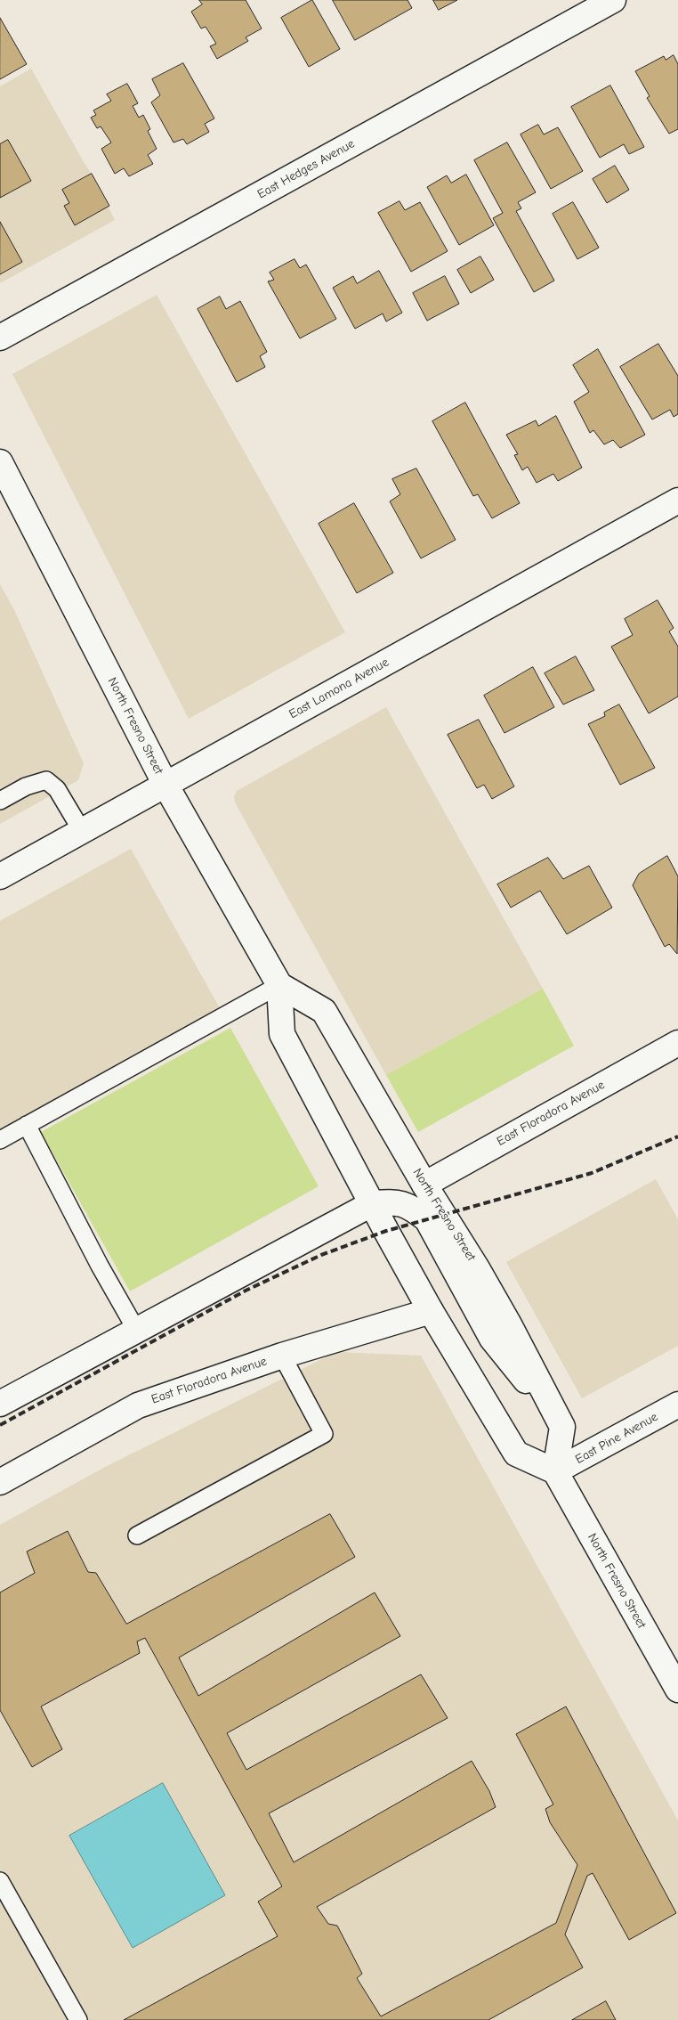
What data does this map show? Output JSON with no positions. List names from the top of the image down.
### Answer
{
  "streets": {
    "street": [
      "East Hedges Avenue",
      "East Lamona Avenue",
      "North Fresno Street",
      "East Floradora Avenue",
      "East Pine Avenue"
    ]
  },
  "crossings": [
    ["East Lamona Avenue", "North Fresno Street"],
    ["North Fresno Street", "East Floradora Avenue"],
    ["North Fresno Street", "East Pine Avenue"]
  ]
}
